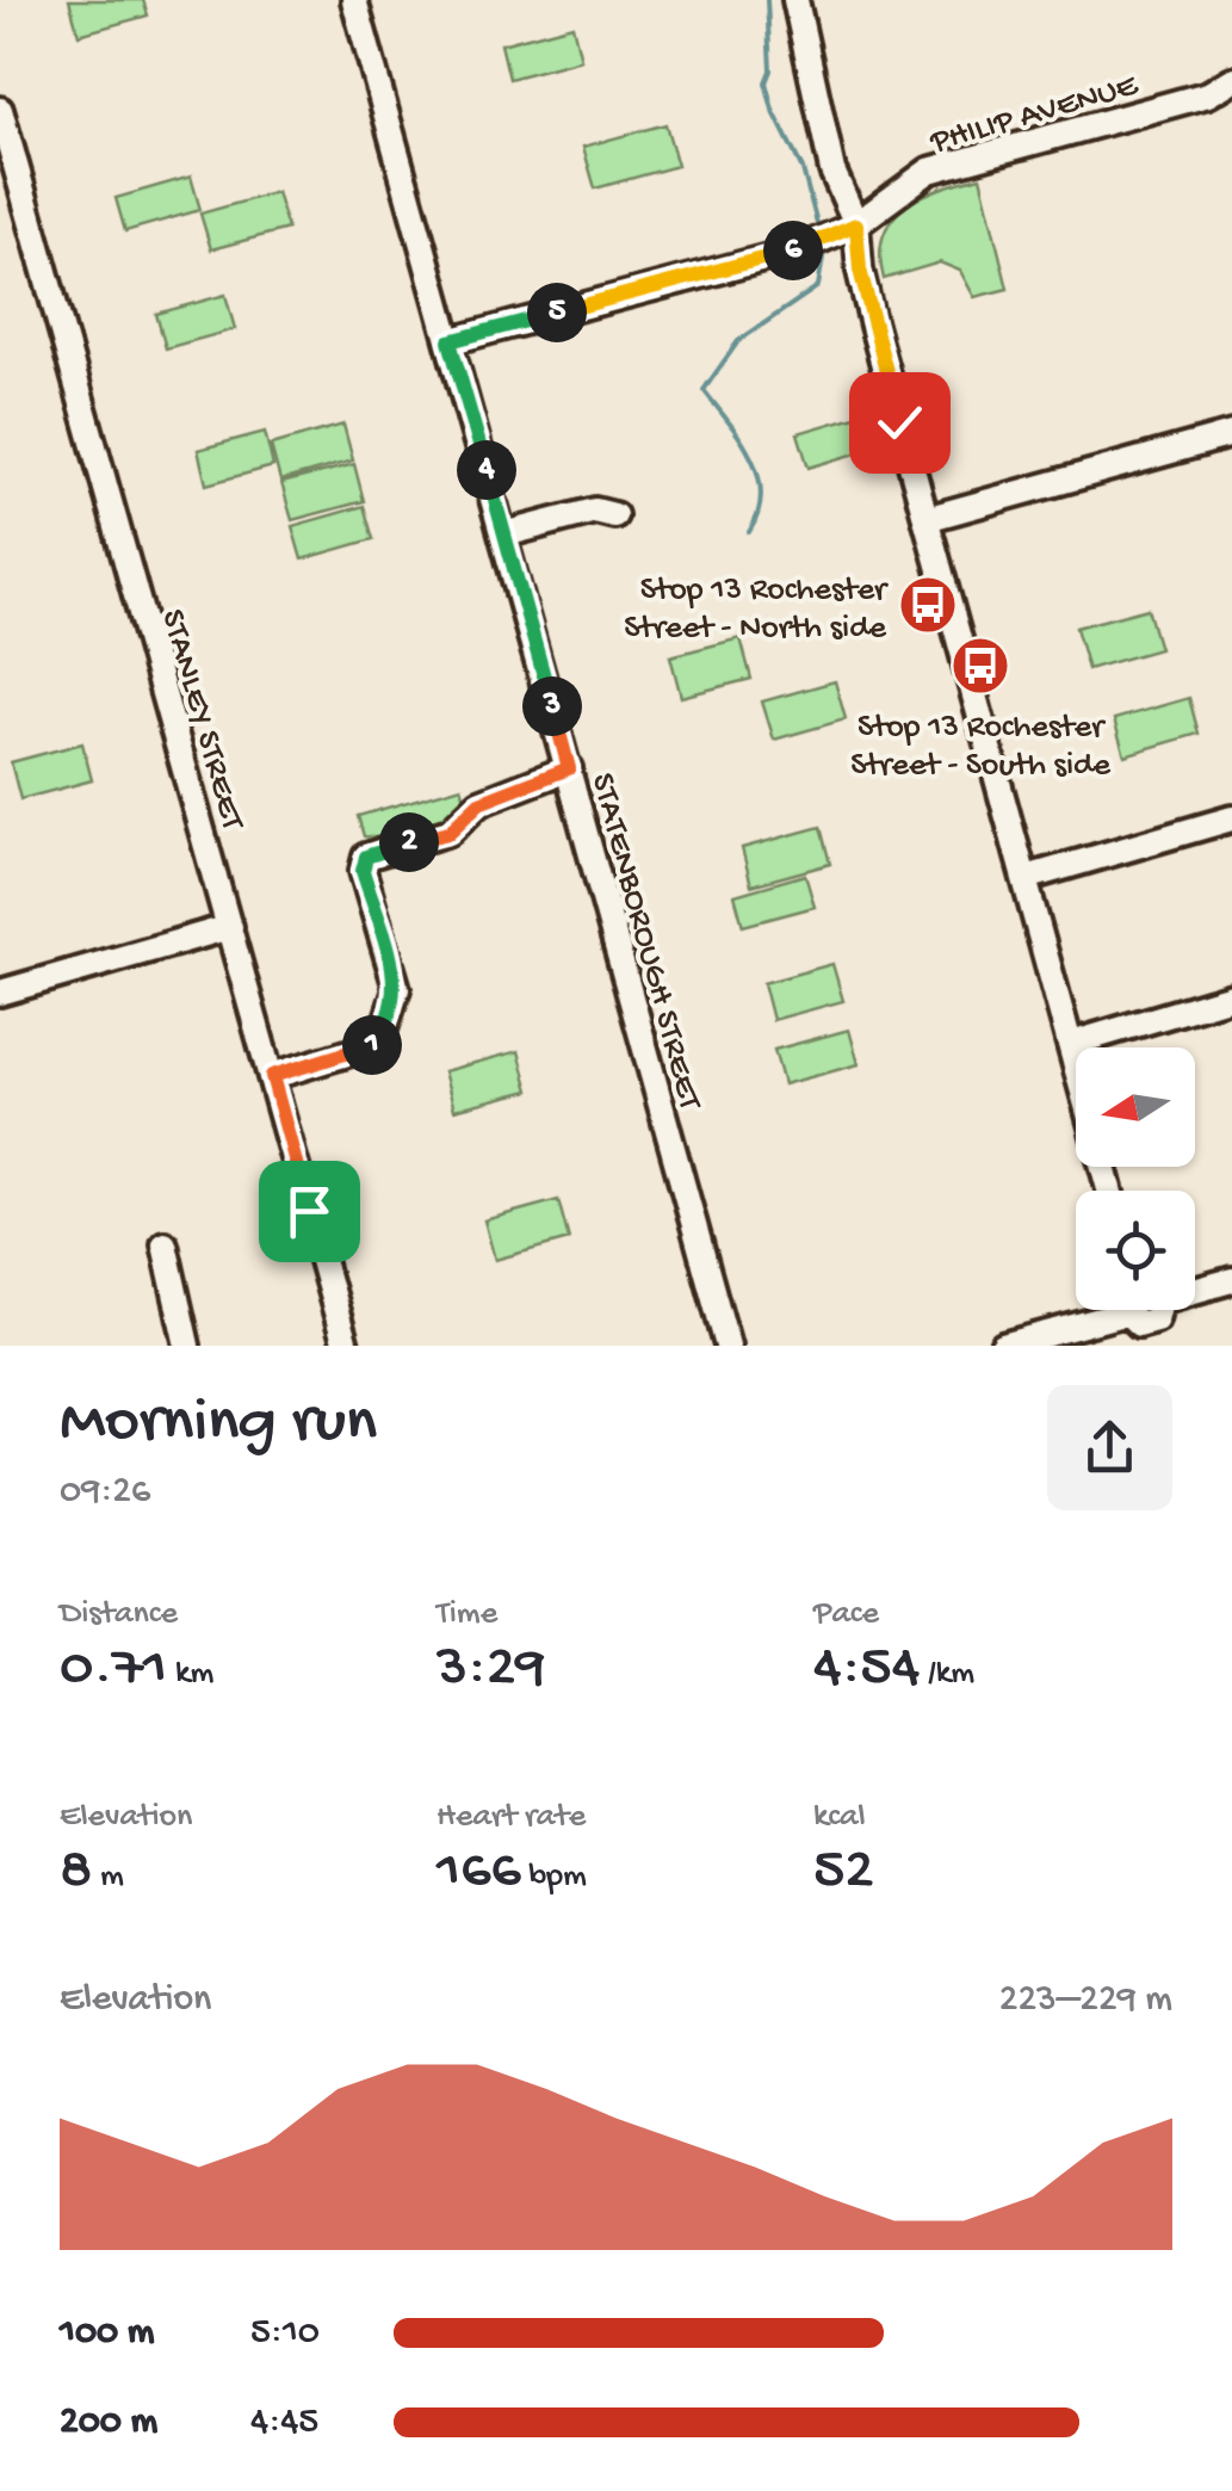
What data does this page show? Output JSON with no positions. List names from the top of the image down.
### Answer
{
  "streets": {
    "street": ["PHILIP AVENUE", "STANLEY STREET", "STATENBOROUGH STREET"]
  },
  "crossings": [
    ["PHILIP AVENUE", "STATENBOROUGH STREET"]
  ],
  "places": {
    "bus stop": ["Stop 13 Rochester Street - North side", "Stop 13 Rochester Street - South side"]
  },
  "north": "left",
  "page": {
    "pins": [
      "6",
      "5",
      "4",
      "3",
      "2",
      "1"
    ],
    "heading": ["Morning run", "09:26"],
    "stats": [
      ["Distance", "0.71 km"],
      ["Time", "3:29"],
      ["Pace", "4:54 /km"],
      ["Elevation", "8 m"],
      ["Heart rate", "166 bpm"],
      ["kcal", "52"]
    ],
    "chart": ["Elevation", "223–229 m"],
    "list": [
      {
        "name": "100 m",
        "note": "5:10"
      },
      {
        "name": "200 m",
        "note": "4:45"
      }
    ]
  }
}
